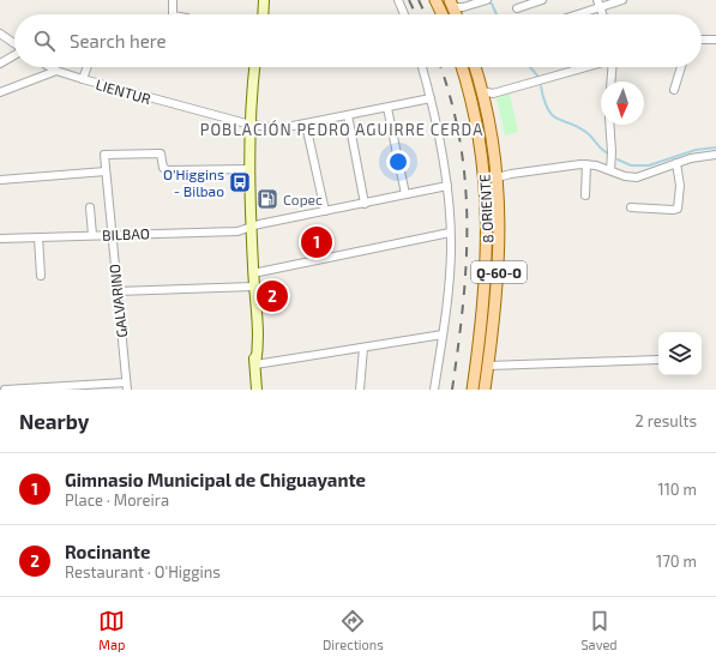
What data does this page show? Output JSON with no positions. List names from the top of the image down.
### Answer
{
  "streets": {
    "main road": ["8 ORIENTE", "Q-60-O"],
    "street": ["LIENTUR", "BILBAO", "GALVARINO"]
  },
  "crossings": [
    ["BILBAO", "GALVARINO"]
  ],
  "districts": ["POBLACIÓN PEDRO AGUIRRE CERDA"],
  "places": {
    "bus stop": ["O'Higgins - Bilbao"],
    "fuel station": ["Copec"]
  },
  "north": "bottom",
  "page": {
    "search": "Search here",
    "pins": ["1", "2"],
    "heading": ["Nearby", "2 results"],
    "list": [
      {
        "mark": "1",
        "name": "Gimnasio Municipal de Chiguayante",
        "note": "Place · Moreira",
        "value": "110 m"
      },
      {
        "mark": "2",
        "name": "Rocinante",
        "note": "Restaurant · O'Higgins",
        "value": "170 m"
      }
    ],
    "nav": ["Map", "Directions", "Saved"]
  }
}
